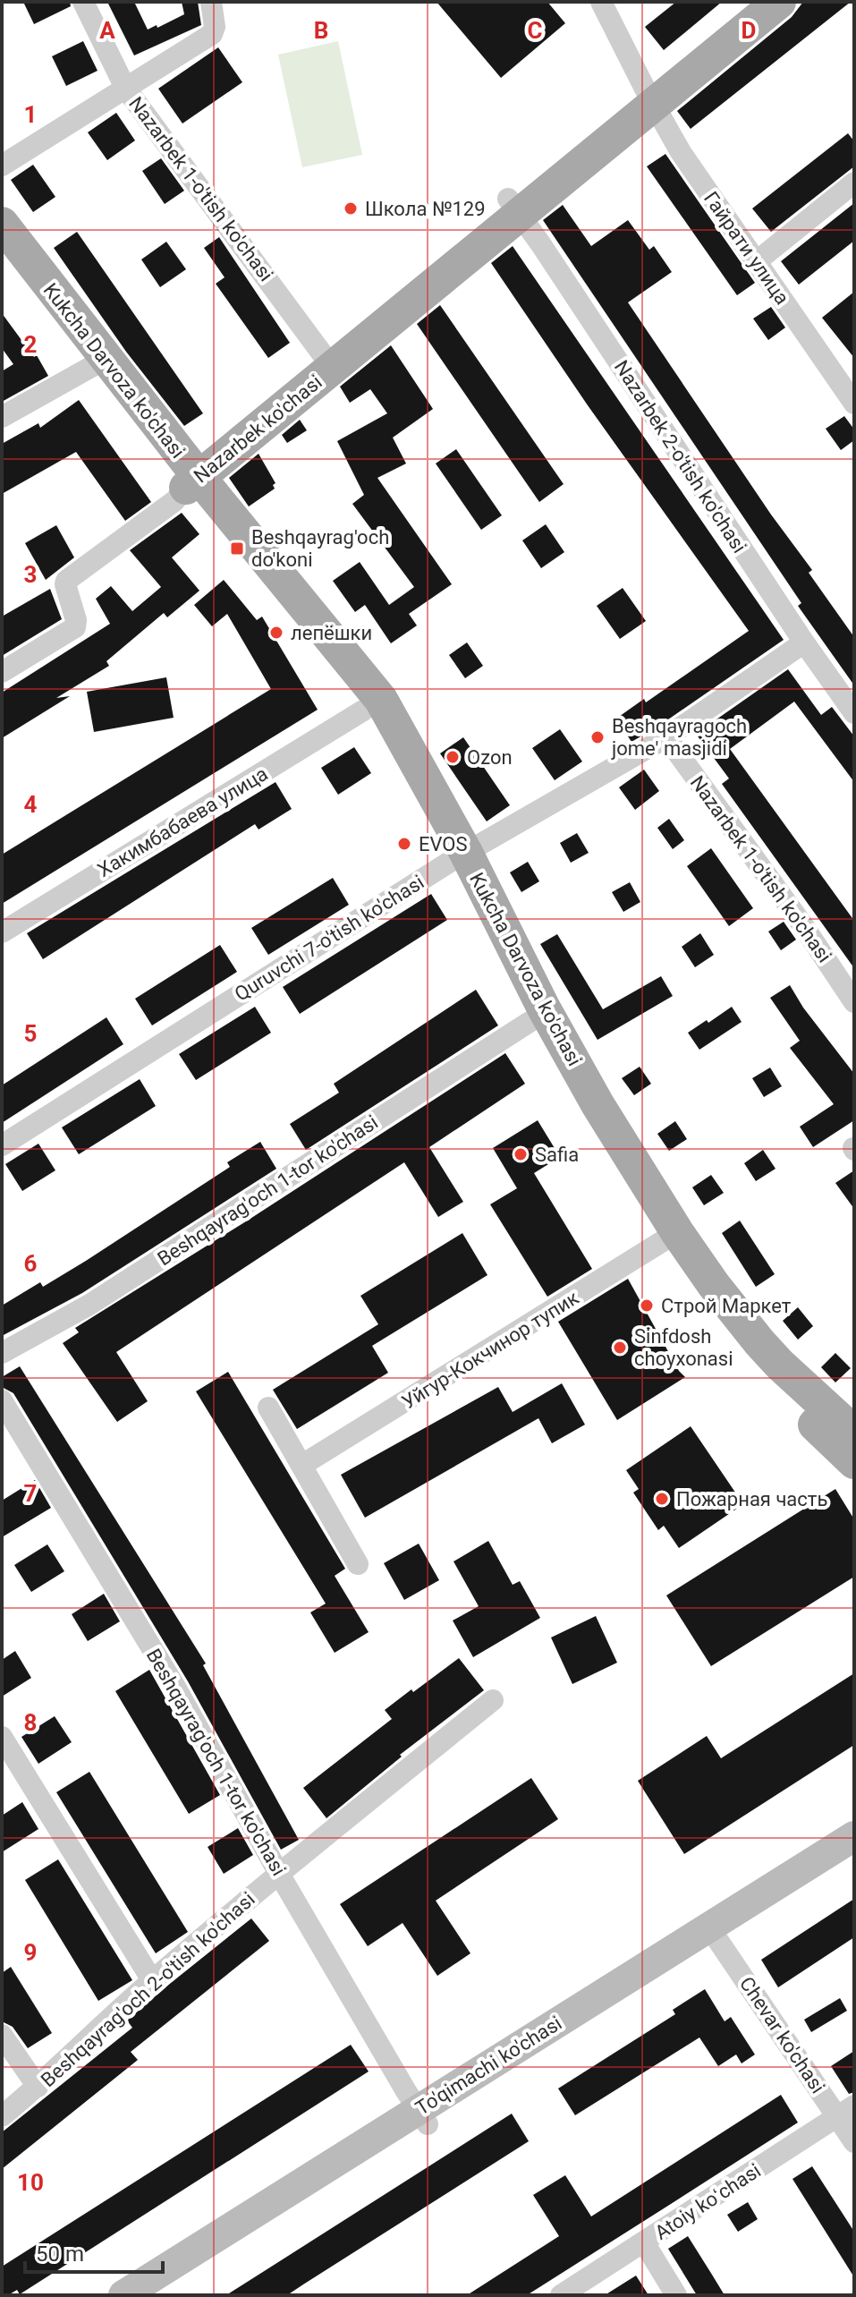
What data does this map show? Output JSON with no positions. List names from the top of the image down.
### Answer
{
  "streets": {
    "main road": ["Kukcha Darvoza ko'chasi", "Nazarbek ko'chasi", "To'qimachi ko'chasi"],
    "street": [
      "Nazarbek 1-o'tish ko'chasi",
      "Гайрати улица",
      "Nazarbek 2-o'tish ko'chasi",
      "Хакимбабаева улица",
      "Quruvchi 7-o'tish ko'chasi",
      "Beshqayrag'och 1-tor ko'chasi",
      "Уйгур-Кокчинор тупик",
      "Beshqayrag'och 2-o'tish ko'chasi",
      "Chevar ko'chasi",
      "Atoiy koʻchasi"
    ]
  },
  "crossings": [
    ["Nazarbek 1-o'tish ko'chasi", "Nazarbek ko'chasi"],
    ["Nazarbek 1-o'tish ko'chasi", "Quruvchi 7-o'tish ko'chasi"],
    ["Гайрати улица", "Nazarbek ko'chasi"],
    ["Kukcha Darvoza ko'chasi", "Nazarbek ko'chasi"],
    ["Kukcha Darvoza ko'chasi", "Хакимбабаева улица"],
    ["Kukcha Darvoza ko'chasi", "Quruvchi 7-o'tish ko'chasi"],
    ["Kukcha Darvoza ko'chasi", "Beshqayrag'och 1-tor ko'chasi"],
    ["Kukcha Darvoza ko'chasi", "Уйгур-Кокчинор тупик"],
    ["Nazarbek ko'chasi", "Nazarbek 2-o'tish ko'chasi"],
    ["Nazarbek 2-o'tish ko'chasi", "Quruvchi 7-o'tish ko'chasi"],
    ["Beshqayrag'och 1-tor ko'chasi", "Beshqayrag'och 2-o'tish ko'chasi"],
    ["Beshqayrag'och 1-tor ko'chasi", "To'qimachi ko'chasi"],
    ["Chevar ko'chasi", "To'qimachi ko'chasi"],
    ["Chevar ko'chasi", "Atoiy koʻchasi"]
  ],
  "places": {
    "other": [
      "Школа №129",
      "лепёшки",
      "Beshqayragoch jome' masjidi",
      "Ozon",
      "EVOS",
      "Safia",
      "Строй Маркет",
      "Sinfdosh choyxonasi",
      "Пожарная часть"
    ],
    "transit": ["Beshqayrag'och do'koni"]
  },
  "scale_bar": "50 m",
  "grid": {
    "columns": [
      "A",
      "B",
      "C",
      "D"
    ],
    "rows": [
      "1",
      "2",
      "3",
      "4",
      "5",
      "6",
      "7",
      "8",
      "9",
      "10"
    ]
  }
}
